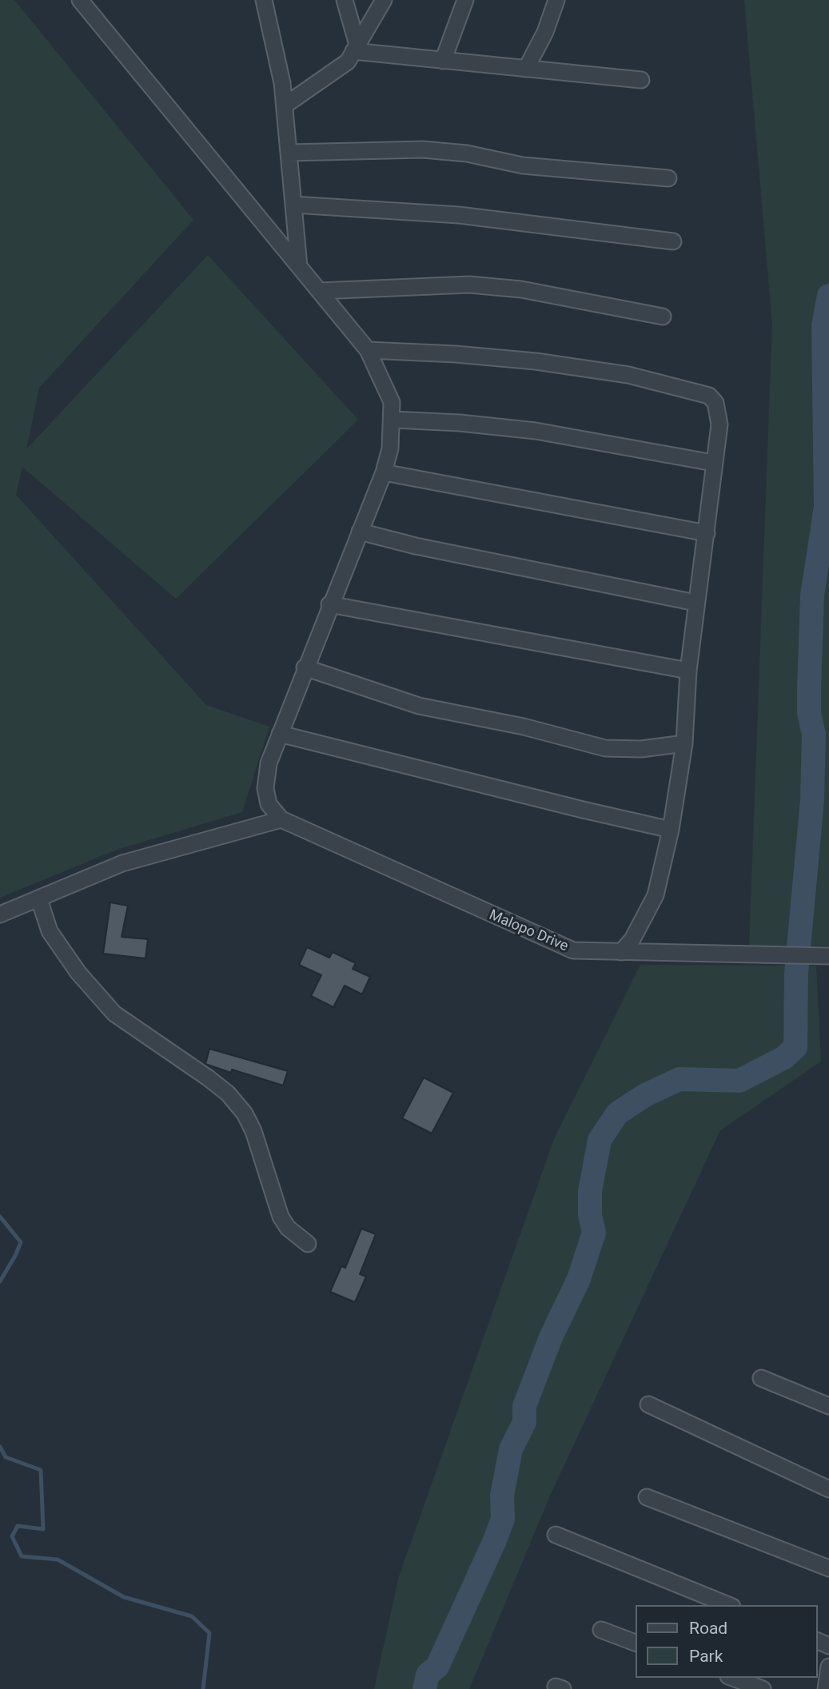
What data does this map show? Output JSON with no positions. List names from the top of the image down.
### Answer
{
  "streets": {
    "street": ["Malopo Drive"]
  },
  "legend": ["Road", "Park"]
}
